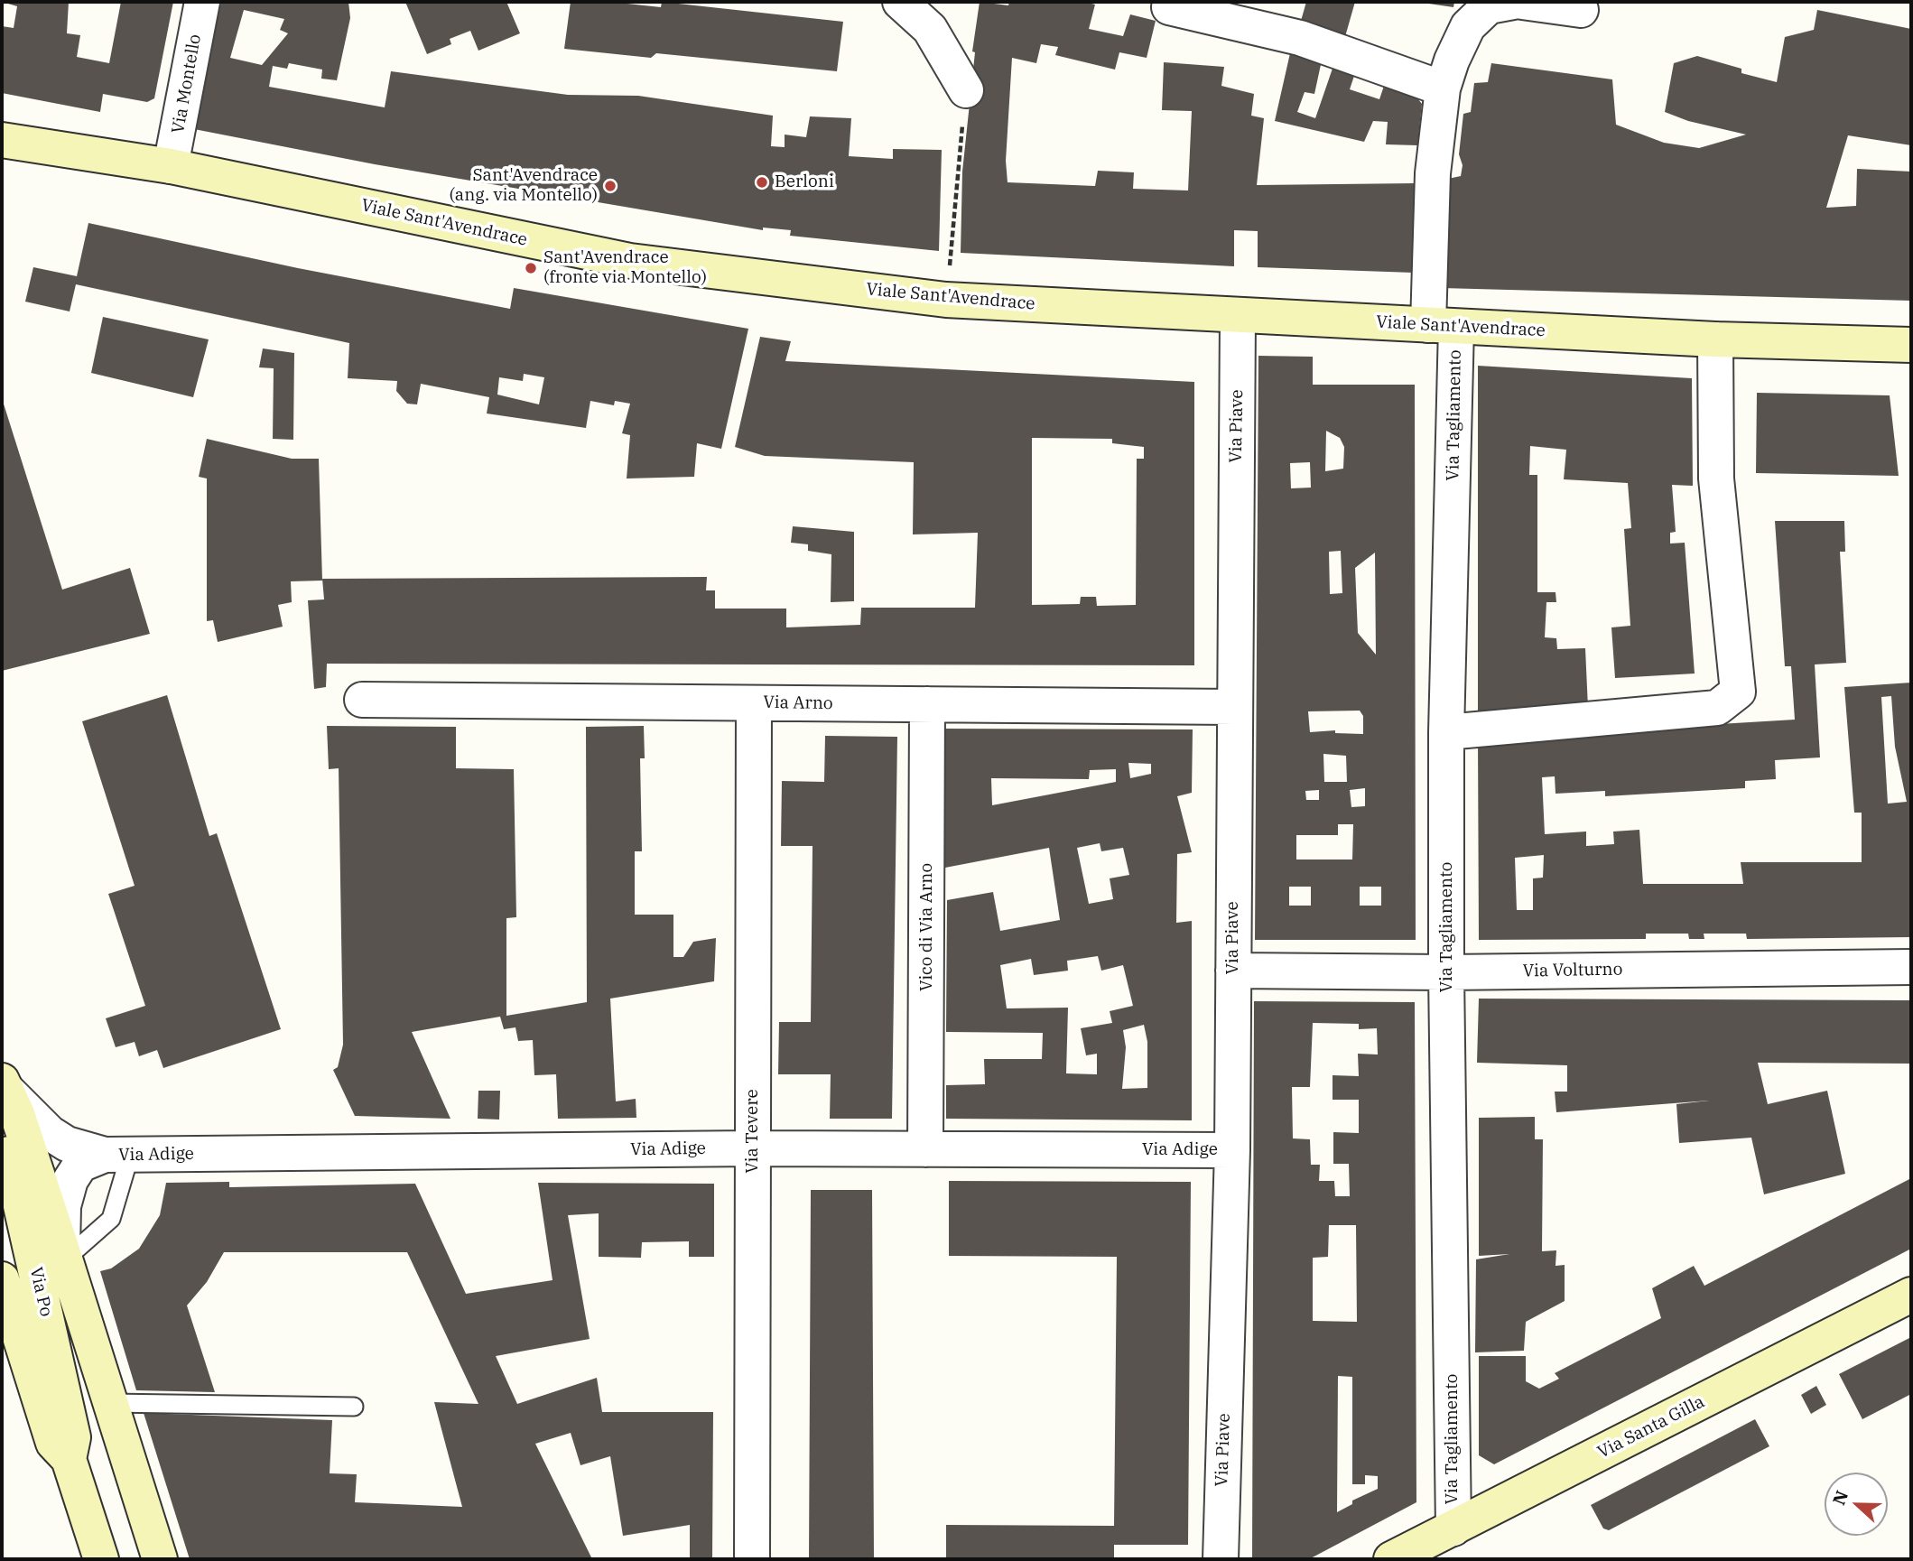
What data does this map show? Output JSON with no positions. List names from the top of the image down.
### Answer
{
  "streets": {
    "main road": ["Viale Sant'Avendrace", "Via Po", "Via Santa Gilla"],
    "street": [
      "Via Montello",
      "Via Tagliamento",
      "Via Piave",
      "Via Arno",
      "Vico di Via Arno",
      "Via Volturno",
      "Via Tevere",
      "Via Adige"
    ]
  },
  "crossings": [
    ["Via Montello", "Viale Sant'Avendrace"],
    ["Viale Sant'Avendrace", "Via Tagliamento"],
    ["Viale Sant'Avendrace", "Via Piave"],
    ["Via Tagliamento", "Via Volturno"],
    ["Via Tagliamento", "Via Santa Gilla"],
    ["Via Piave", "Via Arno"],
    ["Via Piave", "Via Volturno"],
    ["Via Piave", "Via Adige"],
    ["Via Arno", "Vico di Via Arno"],
    ["Via Arno", "Via Tevere"],
    ["Vico di Via Arno", "Via Adige"],
    ["Via Tevere", "Via Adige"]
  ],
  "places": ["Berloni", "Sant'Avendrace (ang. via Montello)", "Sant'Avendrace (fronte via Montello)"],
  "north": "left"
}
